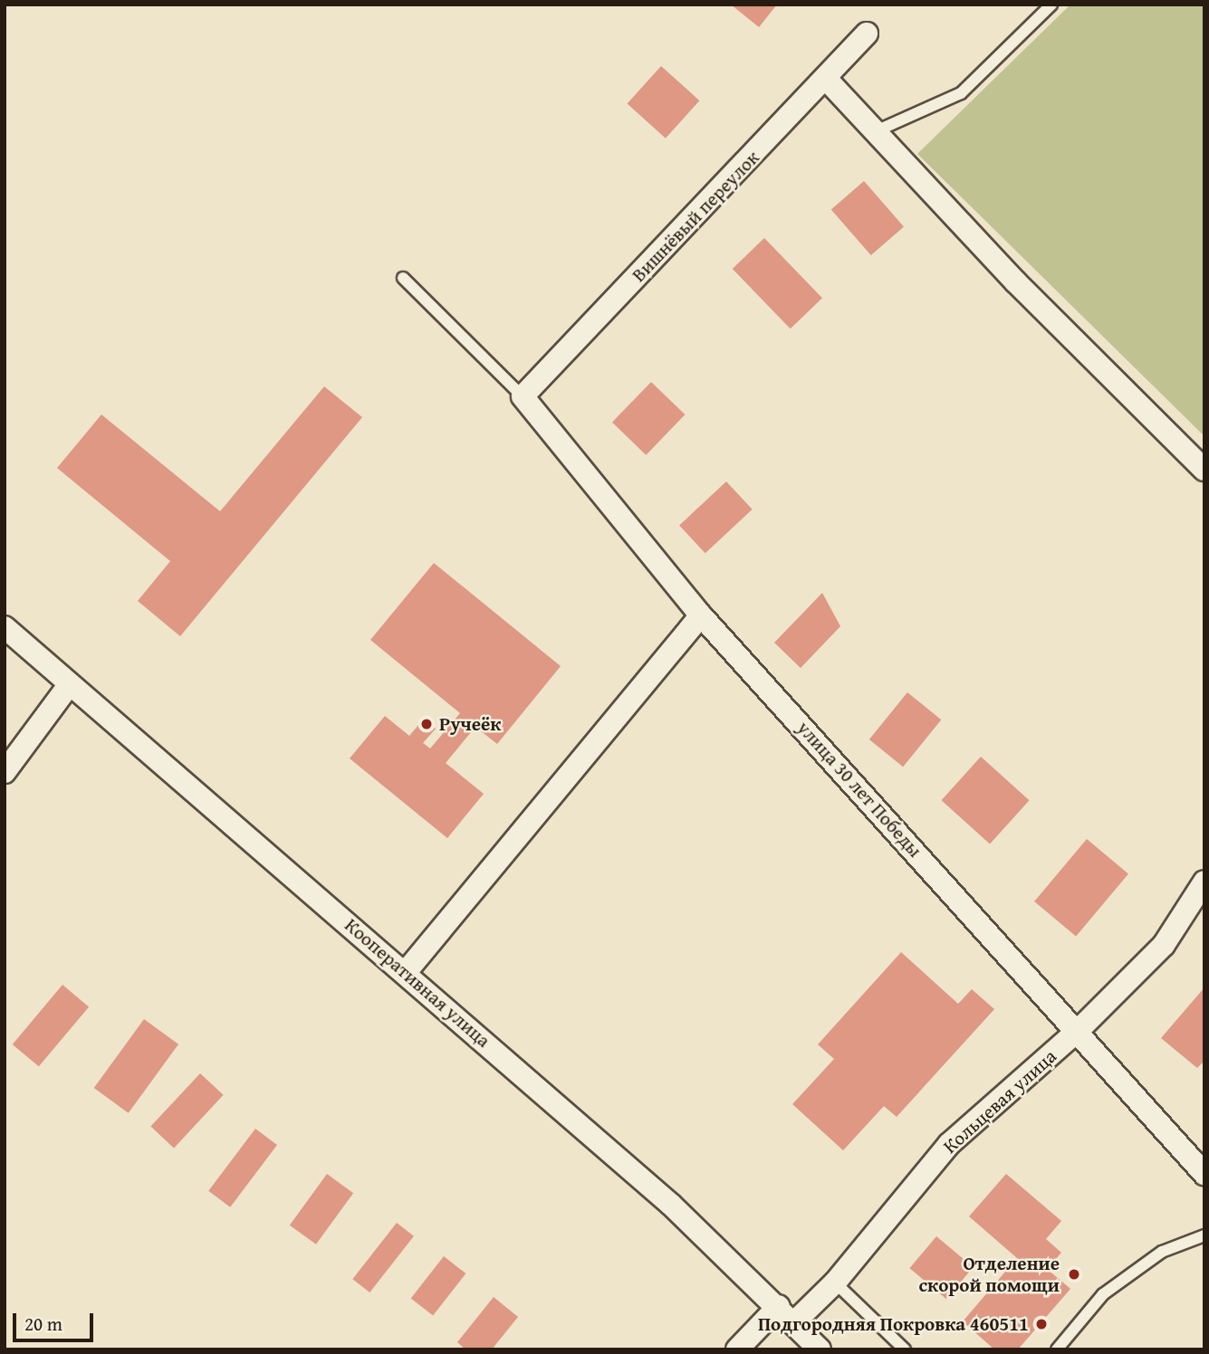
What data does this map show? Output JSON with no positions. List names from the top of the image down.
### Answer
{
  "streets": {
    "street": [
      "Вишнёвый переулок",
      "улица 30 лет Победы",
      "Кооперативная улица",
      "Кольцевая улица"
    ]
  },
  "crossings": [
    ["Вишнёвый переулок", "улица 30 лет Победы"],
    ["улица 30 лет Победы", "Кольцевая улица"],
    ["Кооперативная улица", "Кольцевая улица"]
  ],
  "places": ["Ручеёк", "Отделение скорой помощи", "Подгородняя Покровка 460511"],
  "scale_bar": "20 m"
}
